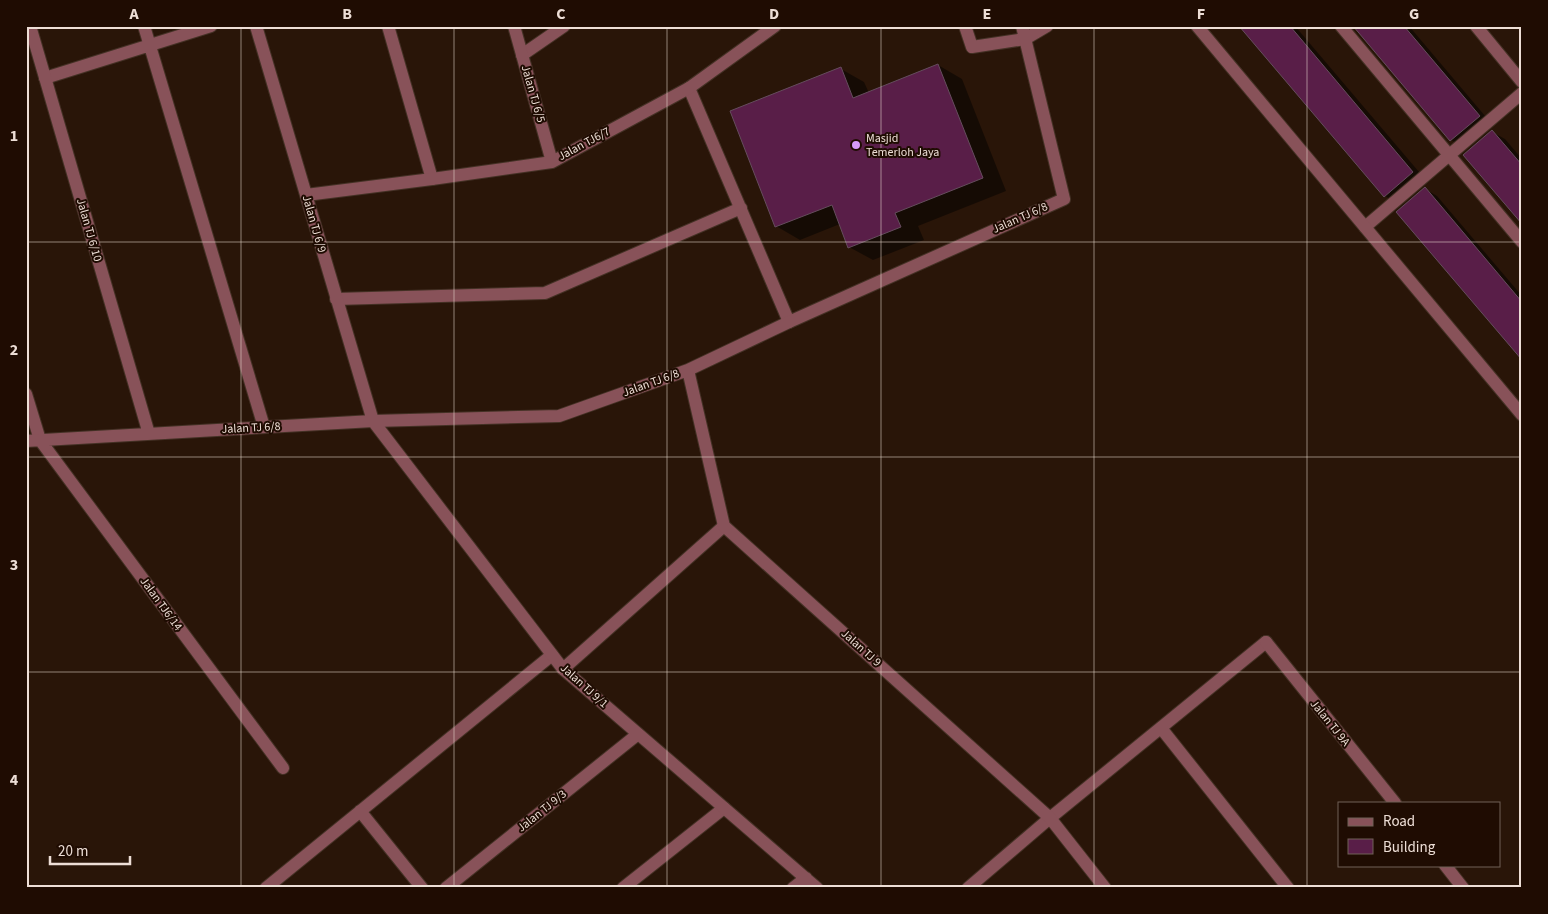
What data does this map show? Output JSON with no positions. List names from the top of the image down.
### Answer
{
  "streets": {
    "street": [
      "Jalan TJ 6/5",
      "Jalan TJ6/7",
      "Jalan TJ 6/8",
      "Jalan TJ 6/9",
      "Jalan TJ 6/10",
      "Jalan TJ6/14",
      "Jalan TJ 9",
      "Jalan TJ 9/1",
      "Jalan TJ 9A",
      "Jalan TJ 9/3"
    ]
  },
  "crossings": [
    ["Jalan TJ 6/5", "Jalan TJ6/7"],
    ["Jalan TJ6/7", "Jalan TJ 6/9"],
    ["Jalan TJ 6/8", "Jalan TJ 6/9"],
    ["Jalan TJ 6/8", "Jalan TJ 6/10"],
    ["Jalan TJ 6/8", "Jalan TJ6/14"],
    ["Jalan TJ 6/8", "Jalan TJ 9/1"],
    ["Jalan TJ 6/9", "Jalan TJ 9/1"],
    ["Jalan TJ 9/1", "Jalan TJ 9/3"]
  ],
  "places": ["Masjid Temerloh Jaya"],
  "legend": ["Road", "Building"],
  "scale_bar": "20 m",
  "grid": {
    "columns": [
      "A",
      "B",
      "C",
      "D",
      "E",
      "F",
      "G"
    ],
    "rows": [
      "1",
      "2",
      "3",
      "4"
    ]
  }
}
